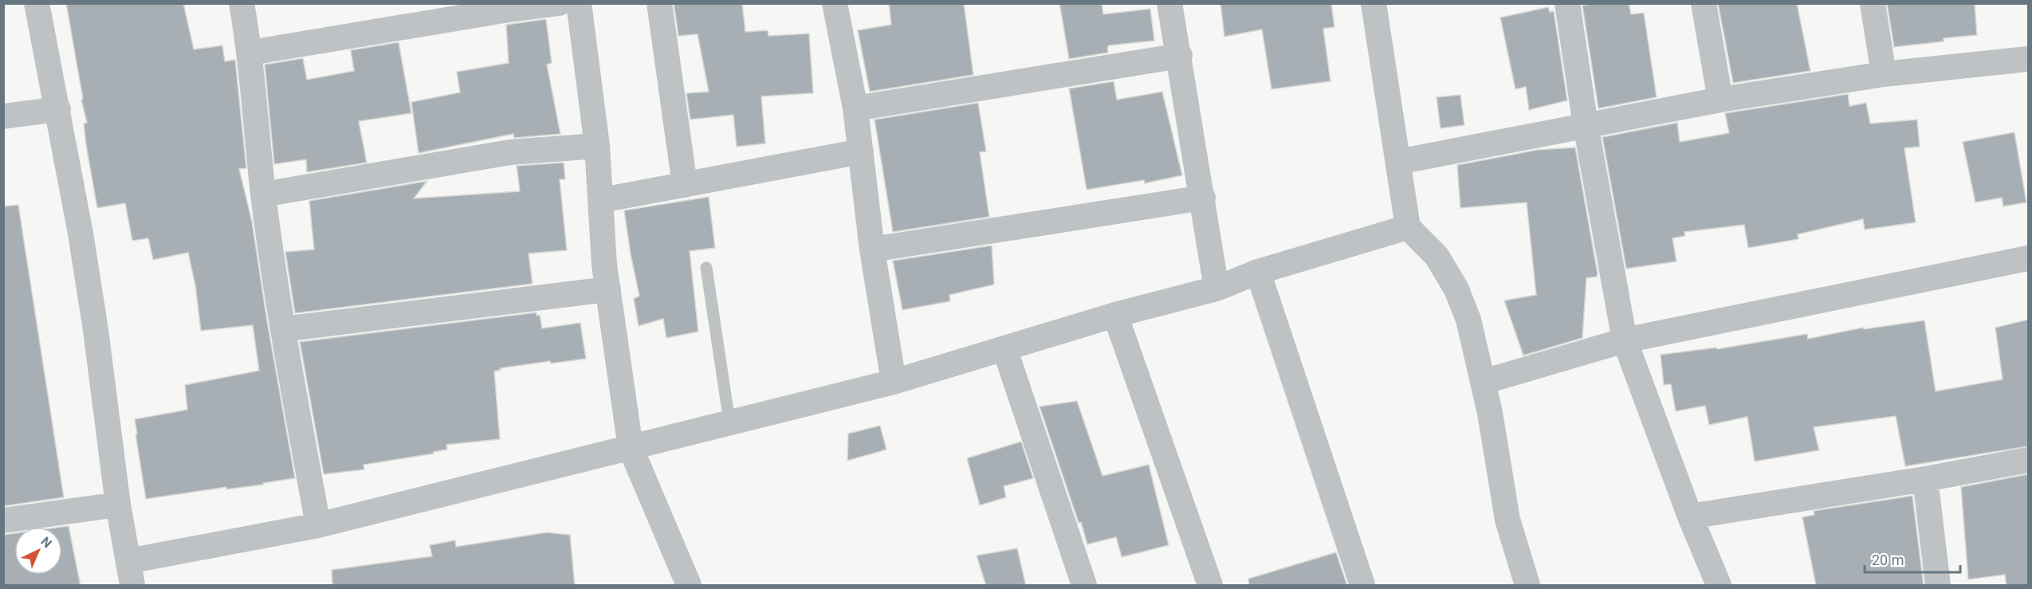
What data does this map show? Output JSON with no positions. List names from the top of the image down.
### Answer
{
  "scale_bar": "20 m",
  "north": "top right"
}
